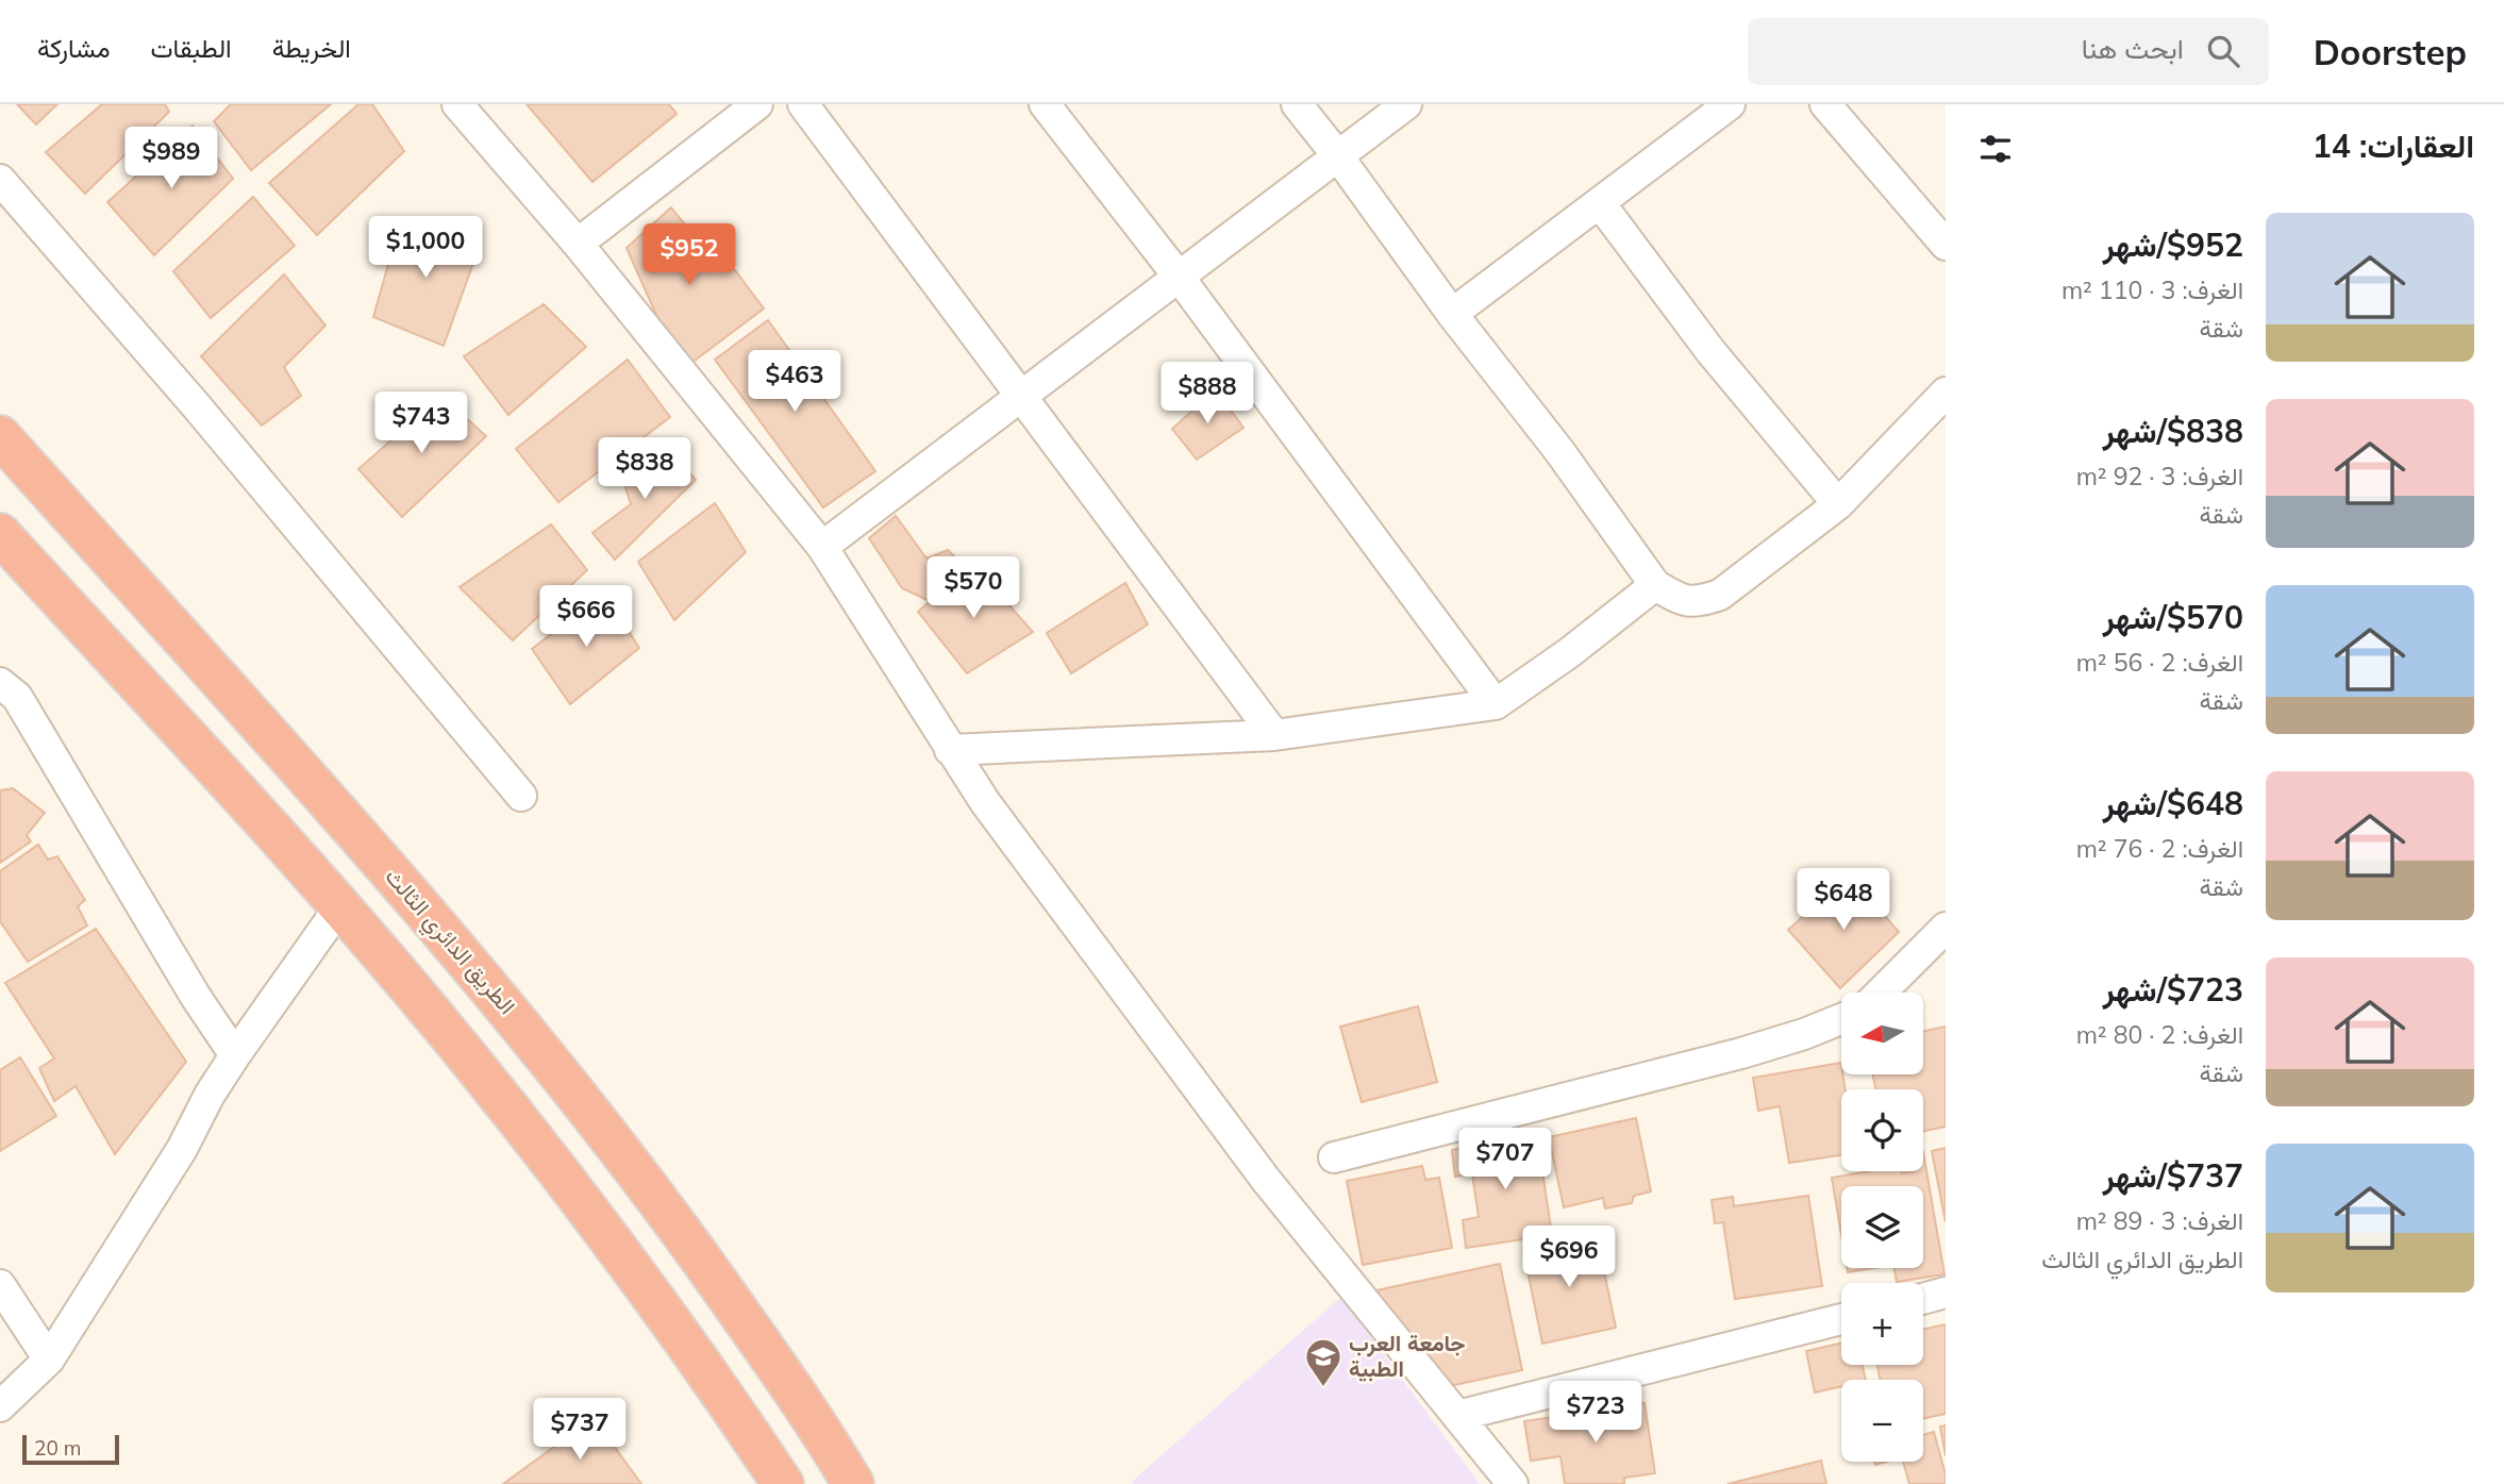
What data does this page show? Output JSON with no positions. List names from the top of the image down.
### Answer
{
  "streets": {
    "highway": ["الطريق الدائري الثالث"]
  },
  "places": {
    "school or university": ["جامعة العرب الطبية"]
  },
  "scale_bar": "20 m",
  "north": "left",
  "page": {
    "header": "Doorstep",
    "search": "ابحث هنا",
    "nav": ["الخريطة", "الطبقات", "مشاركة"],
    "heading": "العقارات: 14",
    "price": [
      "$989",
      "$1,000",
      "$952",
      "$463",
      "$888",
      "$743",
      "$838",
      "$570",
      "$666",
      "$648",
      "$707",
      "$696",
      "$723",
      "$737"
    ],
    "list": [
      {
        "name": "$952/شهر",
        "note": "الغرف: 3 · 110 m² · شقة"
      },
      {
        "name": "$838/شهر",
        "note": "الغرف: 3 · 92 m² · شقة"
      },
      {
        "name": "$570/شهر",
        "note": "الغرف: 2 · 56 m² · شقة"
      },
      {
        "name": "$648/شهر",
        "note": "الغرف: 2 · 76 m² · شقة"
      },
      {
        "name": "$723/شهر",
        "note": "الغرف: 2 · 80 m² · شقة"
      },
      {
        "name": "$737/شهر",
        "note": "الغرف: 3 · 89 m² · الطريق الدائري الثالث"
      }
    ],
    "map_buttons": ["+", "−"],
    "scale": "20 m"
  }
}
